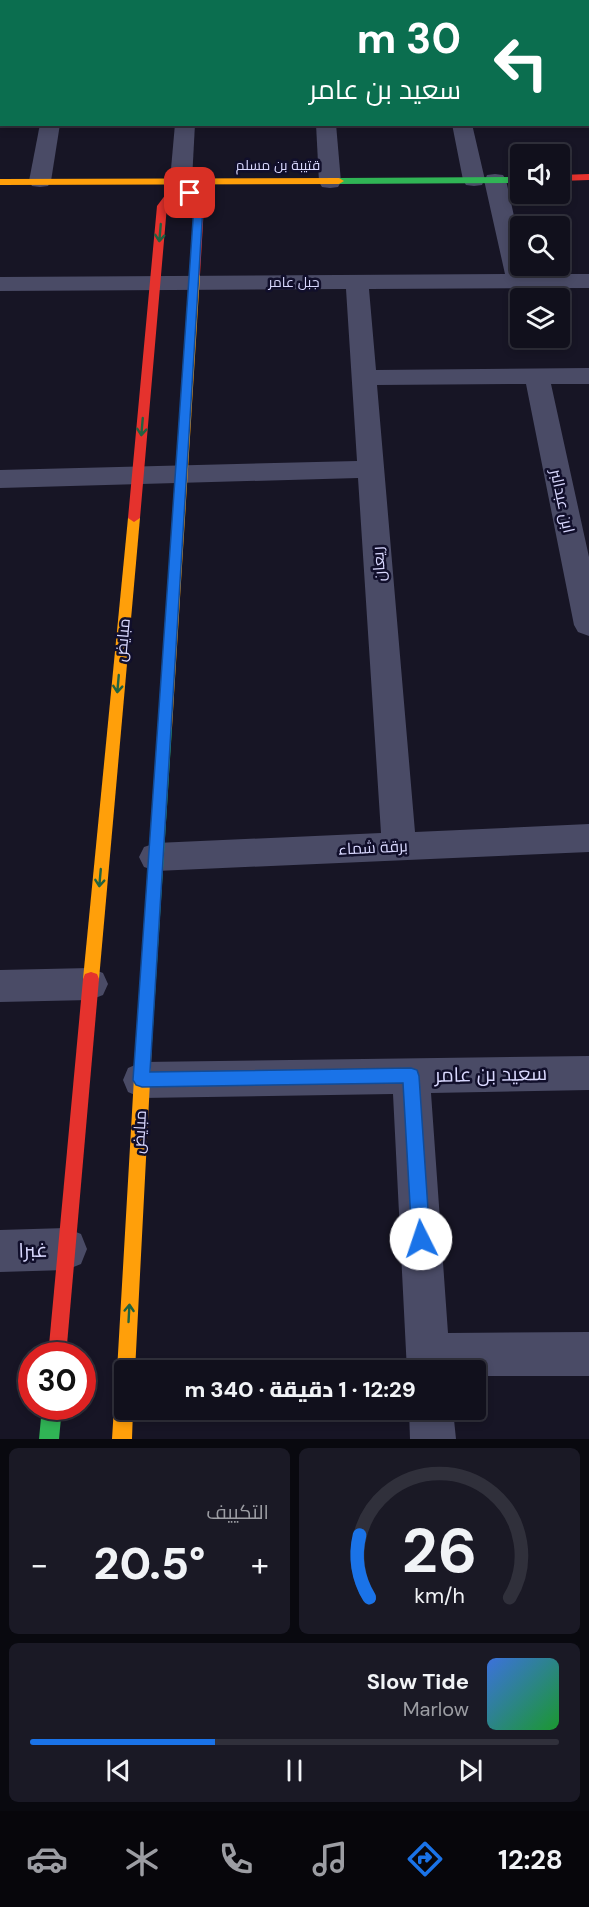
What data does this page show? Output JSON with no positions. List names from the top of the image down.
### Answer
{
  "streets": {
    "street": [
      "قتيبة بن مسلم",
      "جبل عامر",
      "ابن عبدالبر",
      "ريعان",
      "مبايض",
      "برقة شماء",
      "سعيد بن عامر",
      "غبرا"
    ]
  },
  "crossings": [
    ["قتيبة بن مسلم", "مبايض"],
    ["جبل عامر", "ريعان"],
    ["جبل عامر", "مبايض"],
    ["ريعان", "برقة شماء"],
    ["مبايض", "برقة شماء"],
    ["مبايض", "سعيد بن عامر"],
    ["مبايض", "غبرا"]
  ],
  "page": {
    "turn": ["30 m", "سعيد بن عامر"],
    "limit": "30",
    "trip": "12:29 · 1 دقيقة · 340 m",
    "tile": "التكييف",
    "heat": ["−", "20.5°", "+"],
    "song": ["Slow Tide", "Marlow"],
    "tabs": "12:28",
    "gauge": ["26", "km/h"]
  }
}
